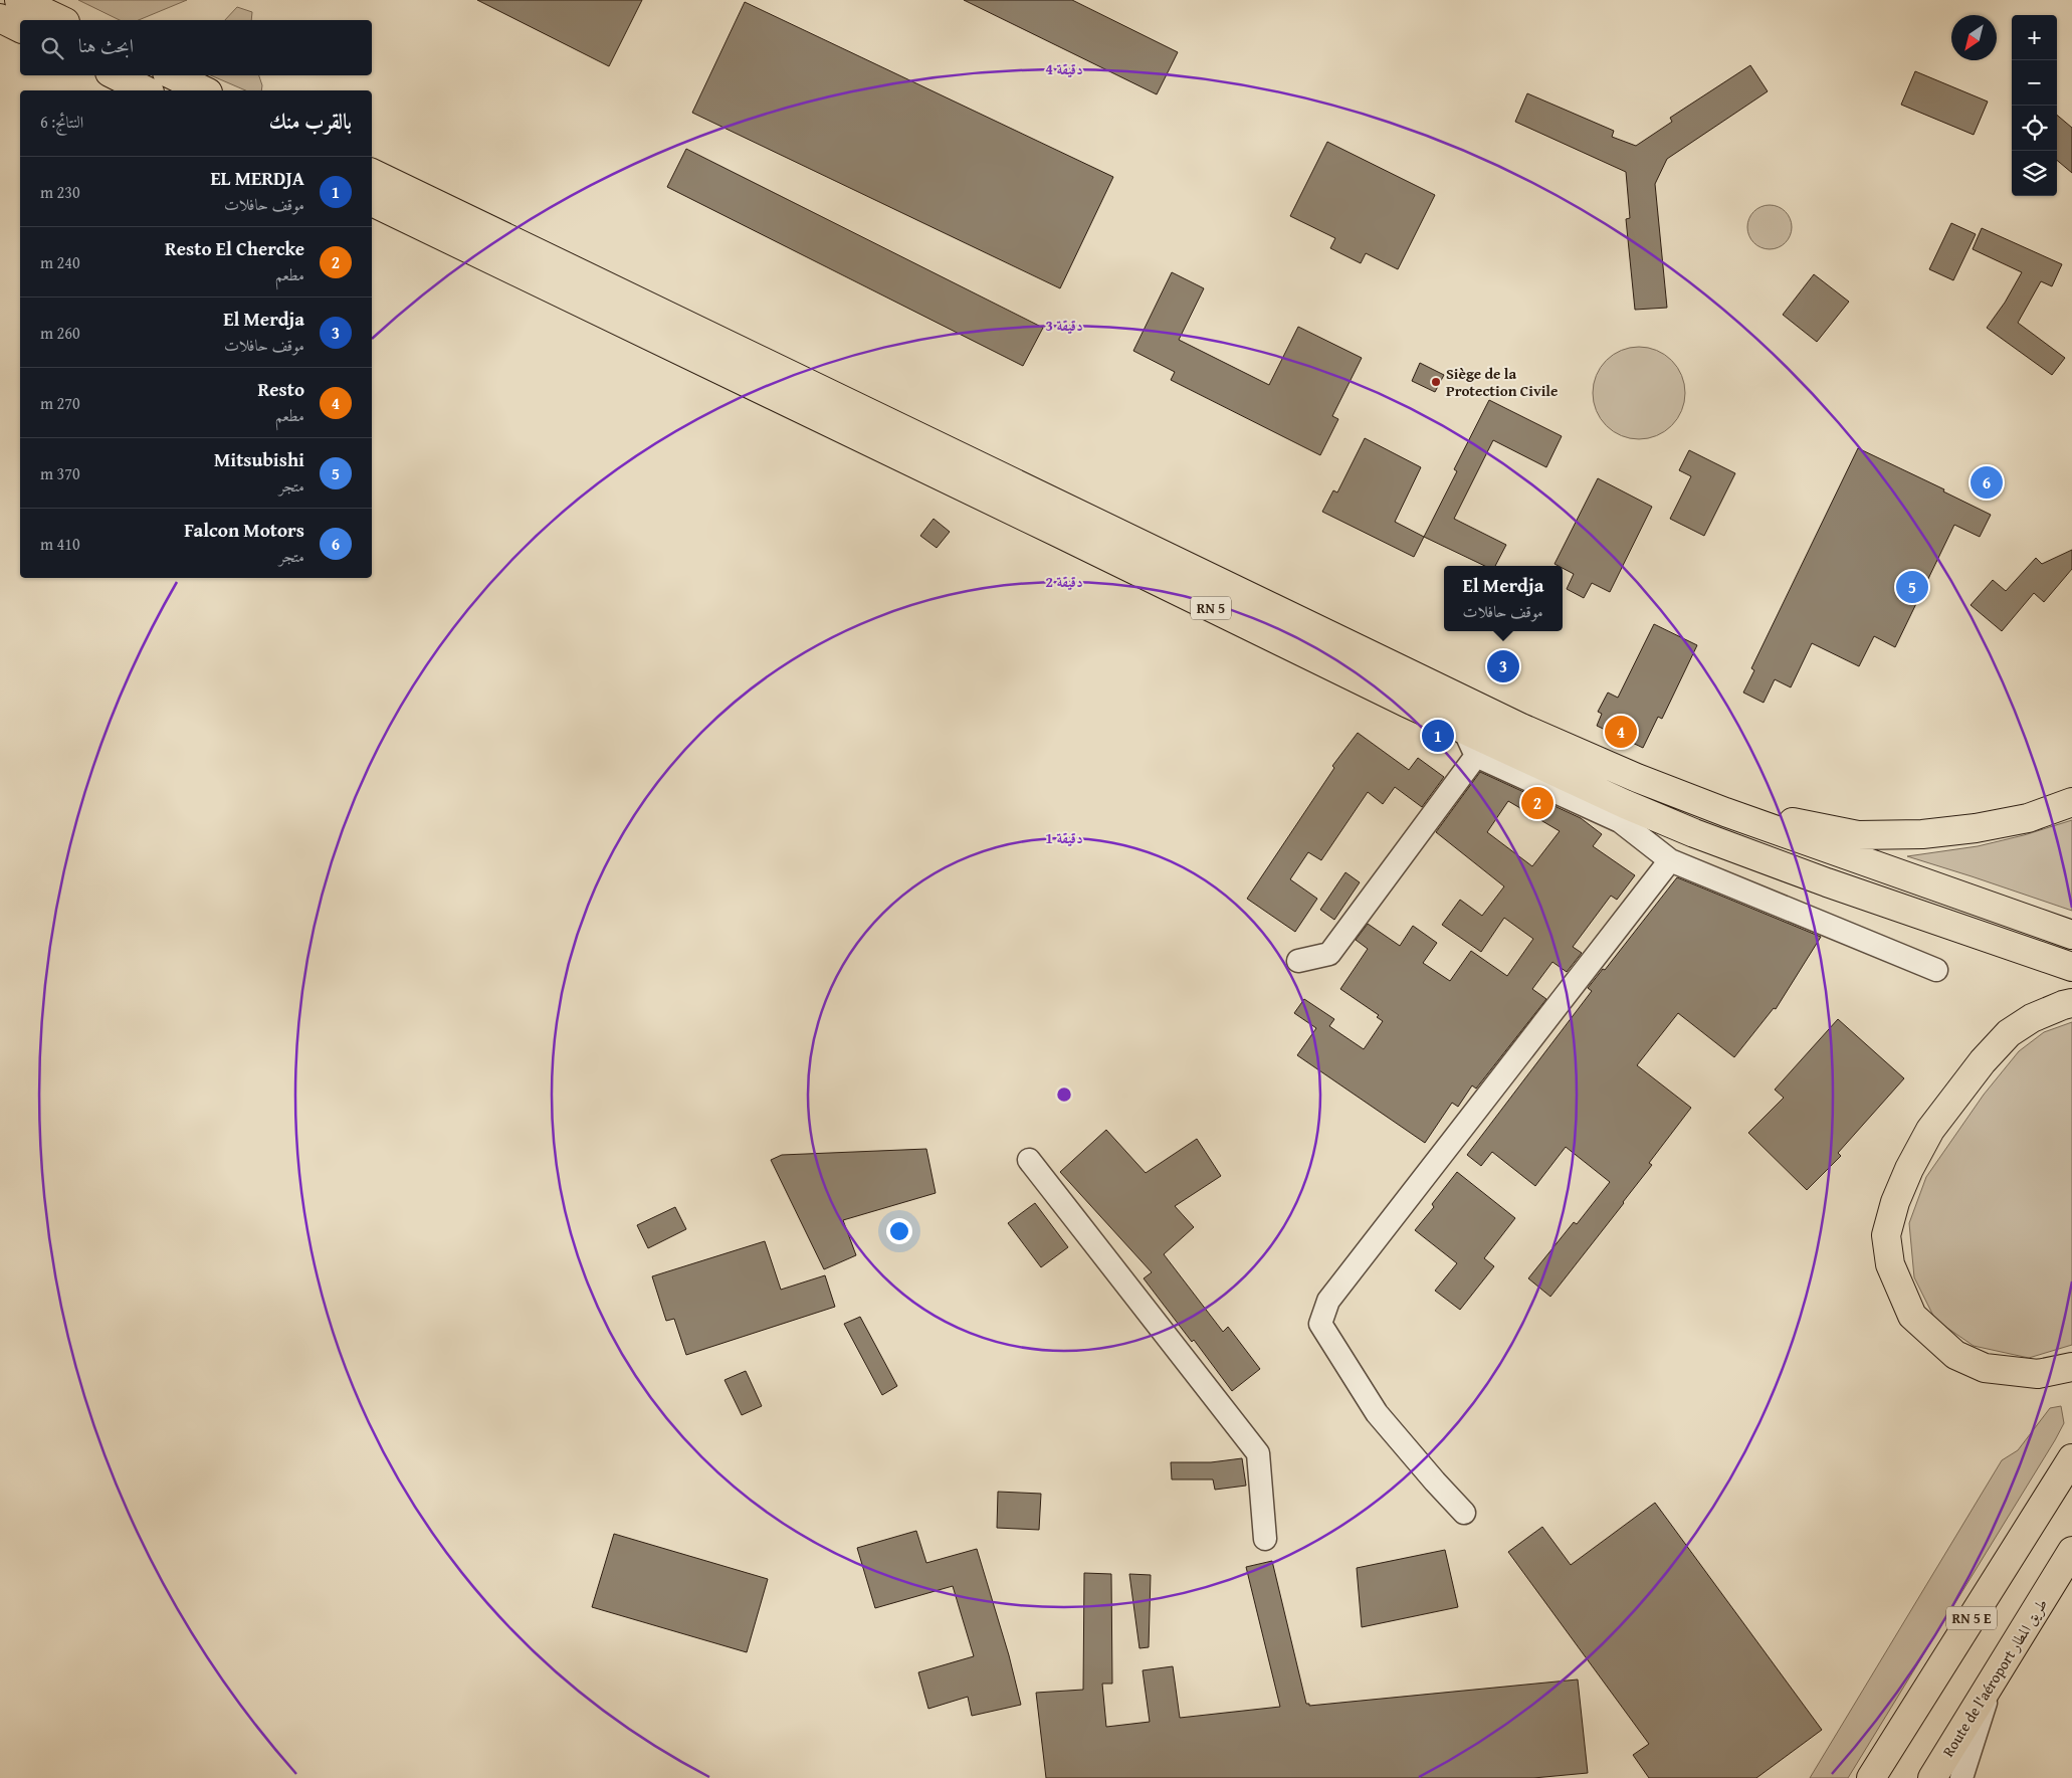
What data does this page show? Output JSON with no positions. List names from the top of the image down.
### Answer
{
  "streets": {
    "highway": ["RN 5", "RN 5 E", "Route de l'aéroport طريق المطار"]
  },
  "places": ["Siège de la Protection Civile"],
  "north": "bottom left",
  "page": {
    "map_buttons": ["+", "−"],
    "search": "ابحث هنا",
    "heading": ["بالقرب منك", "النتائج: 6"],
    "list": [
      {
        "mark": "1",
        "name": "EL MERDJA",
        "note": "موقف حافلات",
        "value": "230 m"
      },
      {
        "mark": "2",
        "name": "Resto El Chercke",
        "note": "مطعم",
        "value": "240 m"
      },
      {
        "mark": "3",
        "name": "El Merdja",
        "note": "موقف حافلات",
        "value": "260 m"
      },
      {
        "mark": "4",
        "name": "Resto",
        "note": "مطعم",
        "value": "270 m"
      },
      {
        "mark": "5",
        "name": "Mitsubishi",
        "note": "متجر",
        "value": "370 m"
      },
      {
        "mark": "6",
        "name": "Falcon Motors",
        "note": "متجر",
        "value": "410 m"
      }
    ],
    "pins": [
      "6",
      "5",
      "3",
      "4",
      "1",
      "2"
    ],
    "popup": ["El Merdja", "موقف حافلات"]
  },
  "rings": [
    "4 دقيقة",
    "3 دقيقة",
    "2 دقيقة",
    "1 دقيقة"
  ]
}
